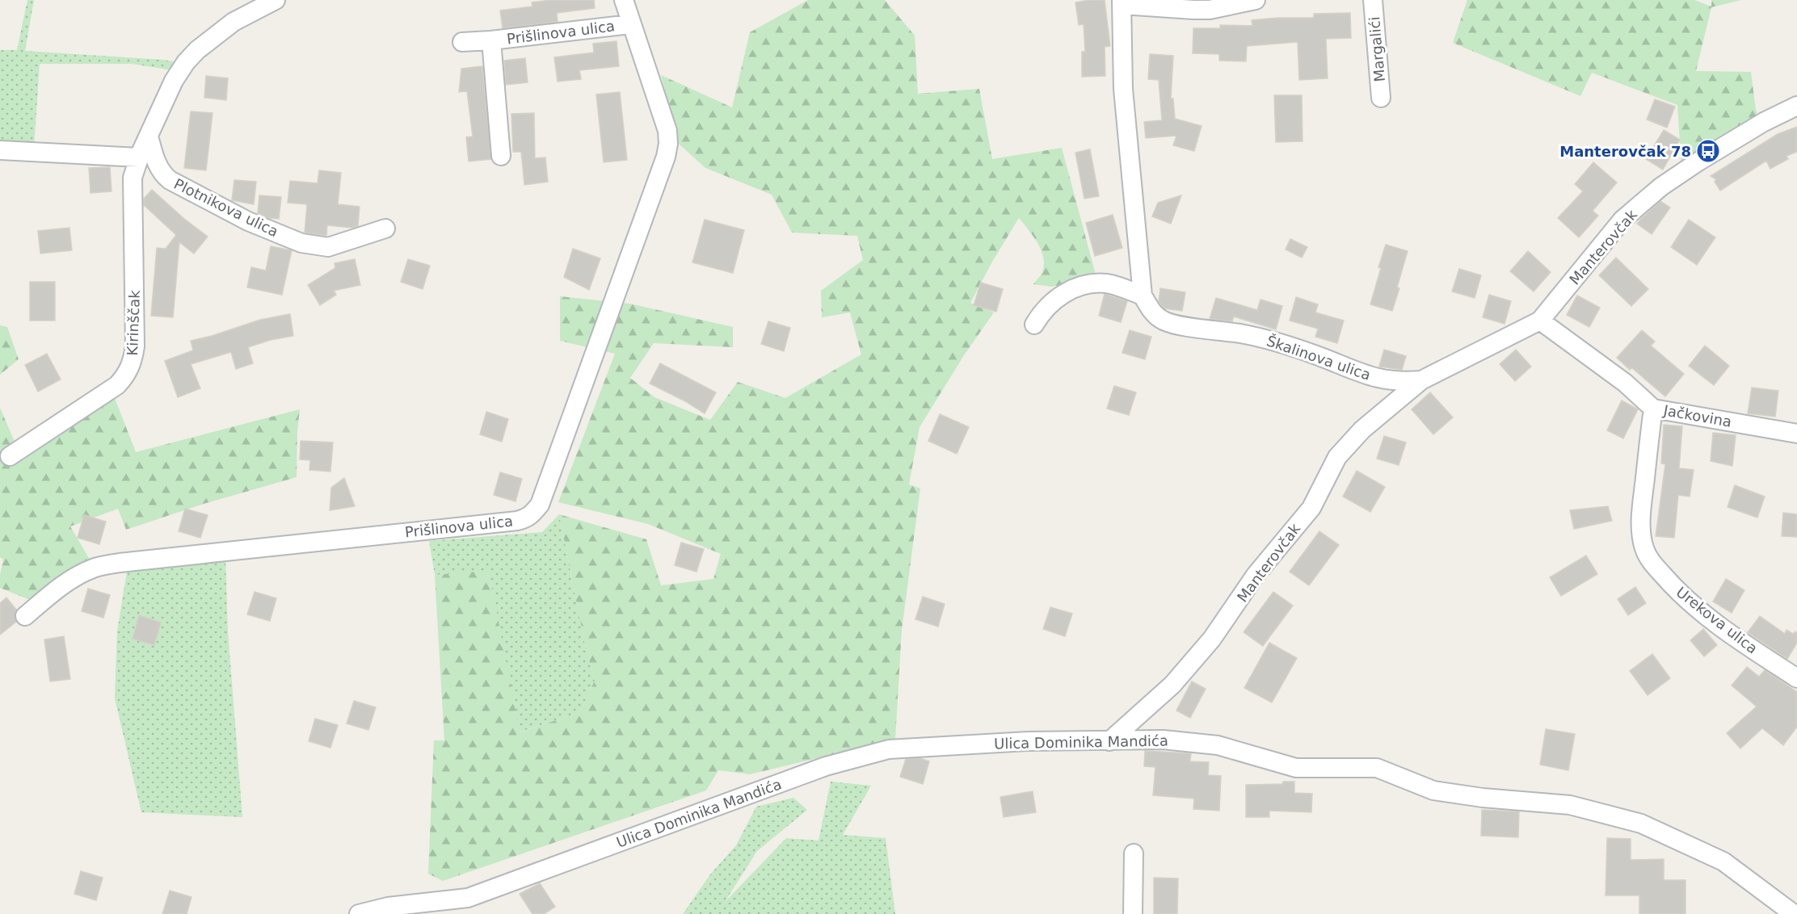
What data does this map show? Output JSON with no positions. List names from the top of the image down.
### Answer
{
  "streets": {
    "street": [
      "Prišlinova ulica",
      "Margalići",
      "Plotnikova ulica",
      "Manterovčak",
      "Kirinščak",
      "Škalinova ulica",
      "Jačkovina",
      "Urekova ulica",
      "Ulica Dominika Mandića"
    ]
  },
  "crossings": [
    ["Plotnikova ulica", "Kirinščak"],
    ["Manterovčak", "Škalinova ulica"],
    ["Manterovčak", "Jačkovina"],
    ["Manterovčak", "Ulica Dominika Mandića"],
    ["Jačkovina", "Urekova ulica"]
  ],
  "places": {
    "bus stop": ["Manterovčak 78"]
  }
}
